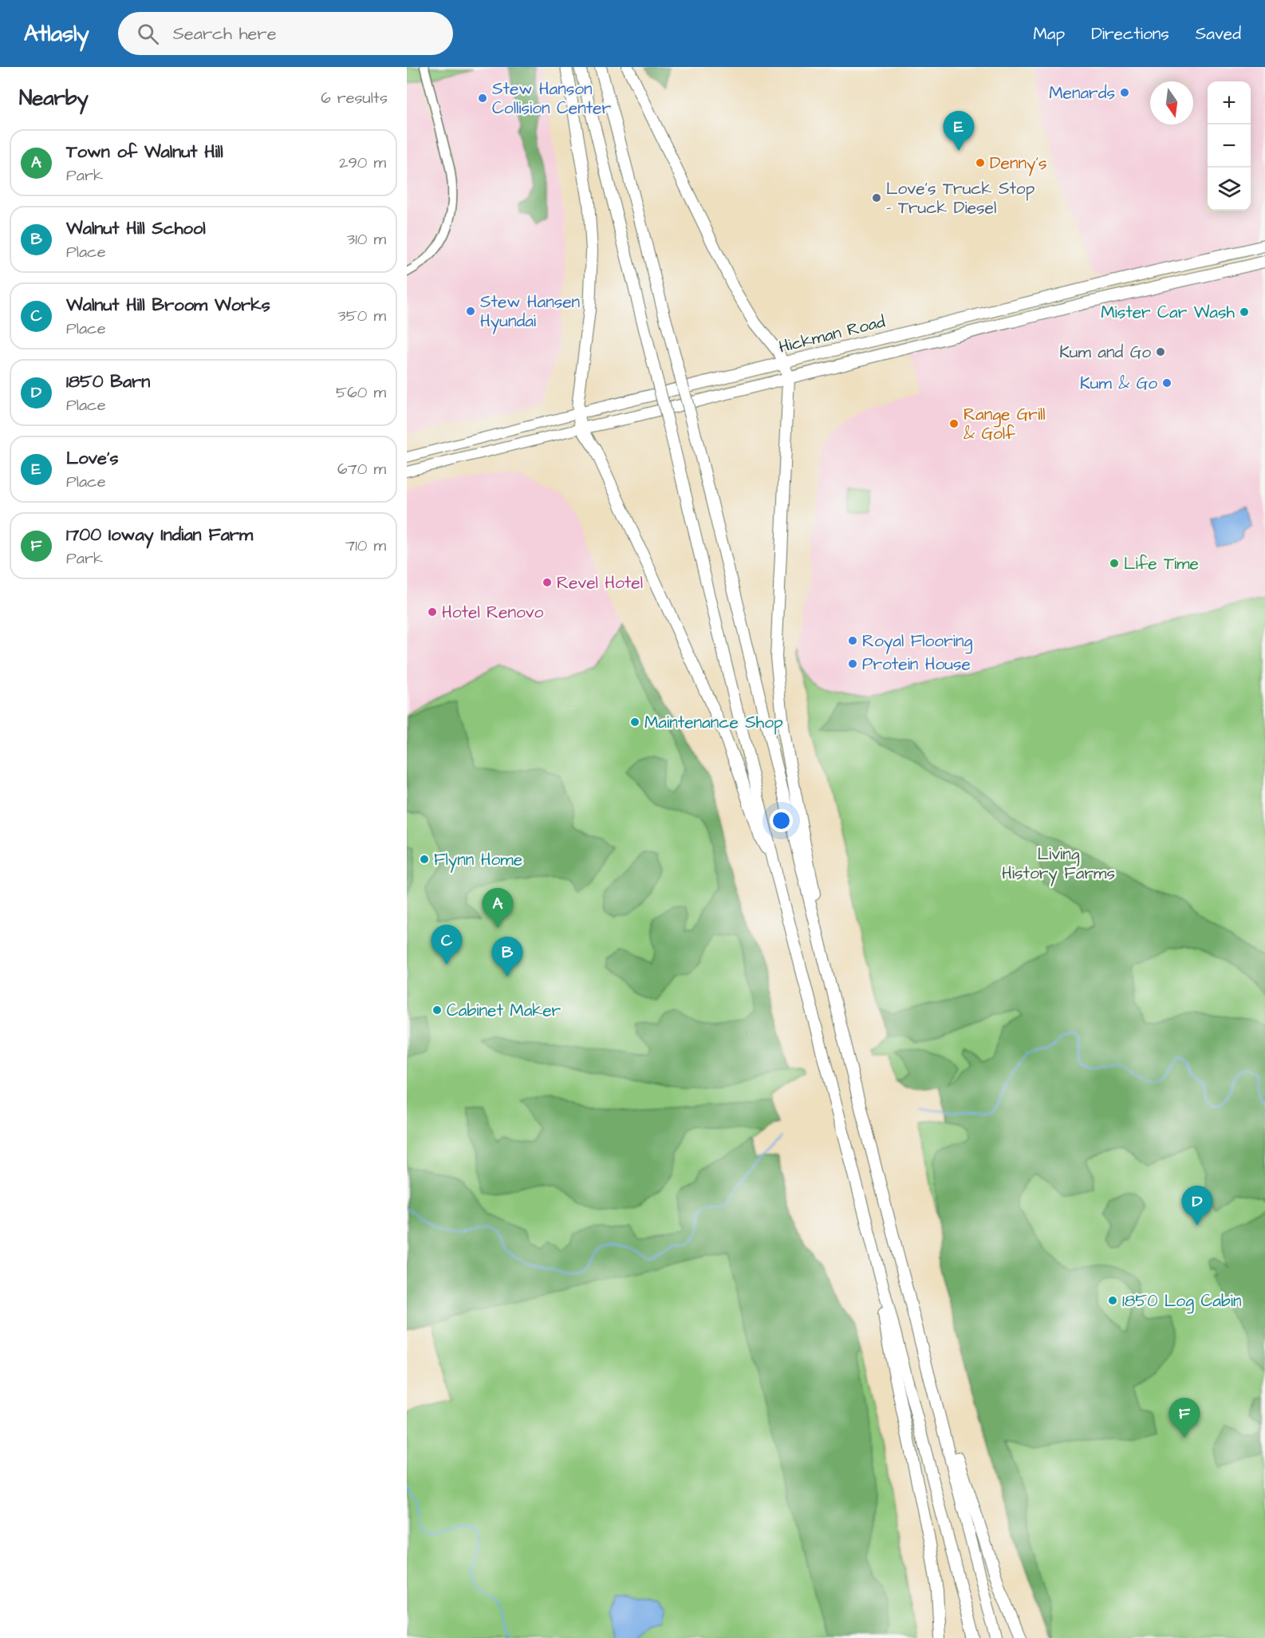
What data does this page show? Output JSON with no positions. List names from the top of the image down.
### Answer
{
  "streets": {
    "highway": ["Hickman Road"]
  },
  "parks": ["Living History Farms"],
  "places": [
    "Menards",
    "Stew Hanson Collision Center",
    "Denny's",
    "Love's Truck Stop - Truck Diesel",
    "Stew Hansen Hyundai",
    "Mister Car Wash",
    "Kum and Go",
    "Kum & Go",
    "Range Grill & Golf",
    "Life Time",
    "Revel Hotel",
    "Hotel Renovo",
    "Royal Flooring",
    "Protein House",
    "Maintenance Shop",
    "Flynn Home",
    "Cabinet Maker",
    "1850 Log Cabin"
  ],
  "north": "bottom",
  "page": {
    "header": "Atlasly",
    "search": "Search here",
    "nav": ["Map", "Directions", "Saved"],
    "heading": ["Nearby", "6 results"],
    "map_buttons": ["+", "−"],
    "pins": [
      "E",
      "A",
      "C",
      "B",
      "D",
      "F"
    ],
    "list": [
      {
        "mark": "A",
        "name": "Town of Walnut Hill",
        "note": "Park",
        "value": "290 m"
      },
      {
        "mark": "B",
        "name": "Walnut Hill School",
        "note": "Place",
        "value": "310 m"
      },
      {
        "mark": "C",
        "name": "Walnut Hill Broom Works",
        "note": "Place",
        "value": "350 m"
      },
      {
        "mark": "D",
        "name": "1850 Barn",
        "note": "Place",
        "value": "560 m"
      },
      {
        "mark": "E",
        "name": "Love's",
        "note": "Place",
        "value": "670 m"
      },
      {
        "mark": "F",
        "name": "1700 Ioway Indian Farm",
        "note": "Park",
        "value": "710 m"
      }
    ]
  }
}
